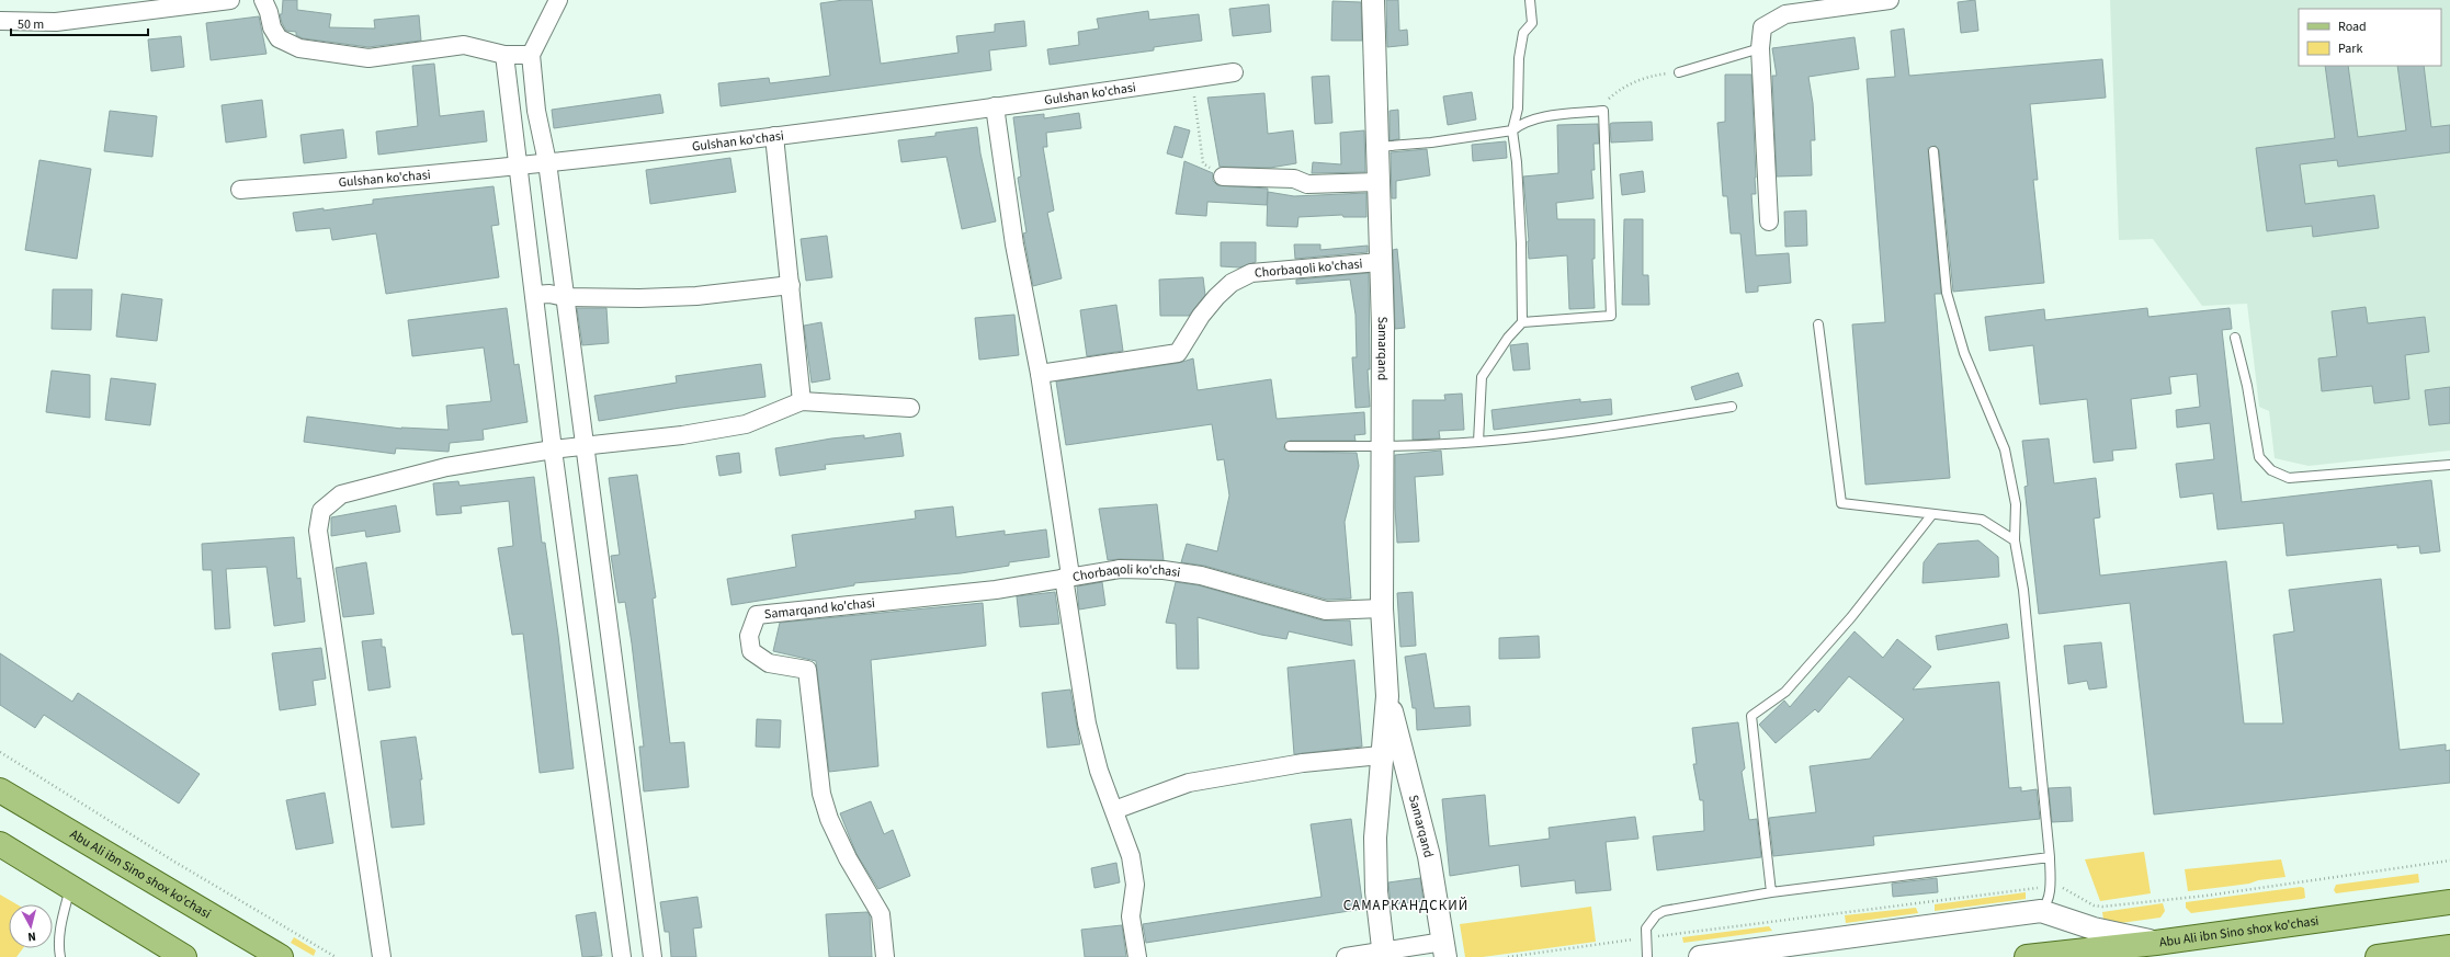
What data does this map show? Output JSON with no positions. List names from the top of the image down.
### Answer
{
  "streets": {
    "main road": ["Abu Ali ibn Sino shox ko'chasi"],
    "street": [
      "Gulshan ko'chasi",
      "Chorbaqoli ko'chasi",
      "Samarqand",
      "Samarqand ko'chasi"
    ]
  },
  "crossings": [
    ["Gulshan ko'chasi", "Chorbaqoli ko'chasi"],
    ["Chorbaqoli ko'chasi", "Samarqand"],
    ["Chorbaqoli ko'chasi", "Samarqand ko'chasi"]
  ],
  "districts": ["САМАРКАНДСКИЙ"],
  "legend": ["Road", "Park"],
  "scale_bar": "50 m",
  "north": "bottom"
}
